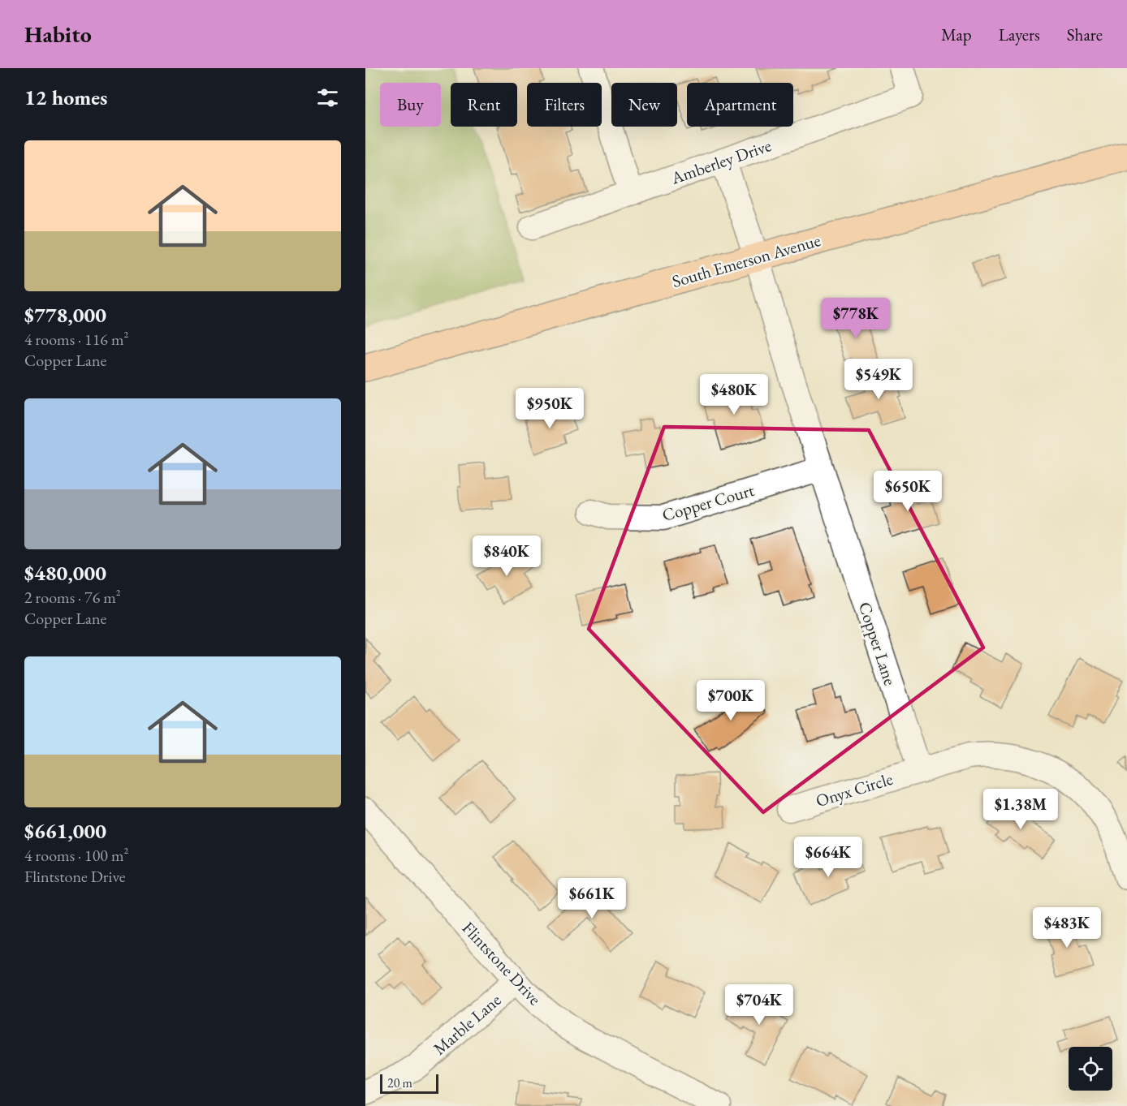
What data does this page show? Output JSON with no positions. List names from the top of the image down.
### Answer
{
  "streets": {
    "main road": ["South Emerson Avenue"],
    "street": [
      "Amberley Drive",
      "Copper Court",
      "Copper Lane",
      "Onyx Circle",
      "Flintstone Drive",
      "Marble Lane"
    ]
  },
  "crossings": [
    ["Amberley Drive", "Copper Lane"],
    ["South Emerson Avenue", "Copper Lane"],
    ["Copper Court", "Copper Lane"],
    ["Copper Lane", "Onyx Circle"],
    ["Flintstone Drive", "Marble Lane"]
  ],
  "scale_bar": "20 m",
  "page": {
    "header": "Habito",
    "nav": ["Map", "Layers", "Share"],
    "heading": "12 homes",
    "chip": [
      "Buy",
      "Rent",
      "Filters",
      "New",
      "Apartment"
    ],
    "list": [
      {
        "name": "$778,000",
        "note": "4 rooms · 116 m² · Copper Lane"
      },
      {
        "name": "$480,000",
        "note": "2 rooms · 76 m² · Copper Lane"
      },
      {
        "name": "$661,000",
        "note": "4 rooms · 100 m² · Flintstone Drive"
      }
    ],
    "price": [
      "$778K",
      "$549K",
      "$480K",
      "$950K",
      "$650K",
      "$840K",
      "$700K",
      "$1.38M",
      "$664K",
      "$661K",
      "$483K",
      "$704K"
    ],
    "scale": "20 m"
  }
}
